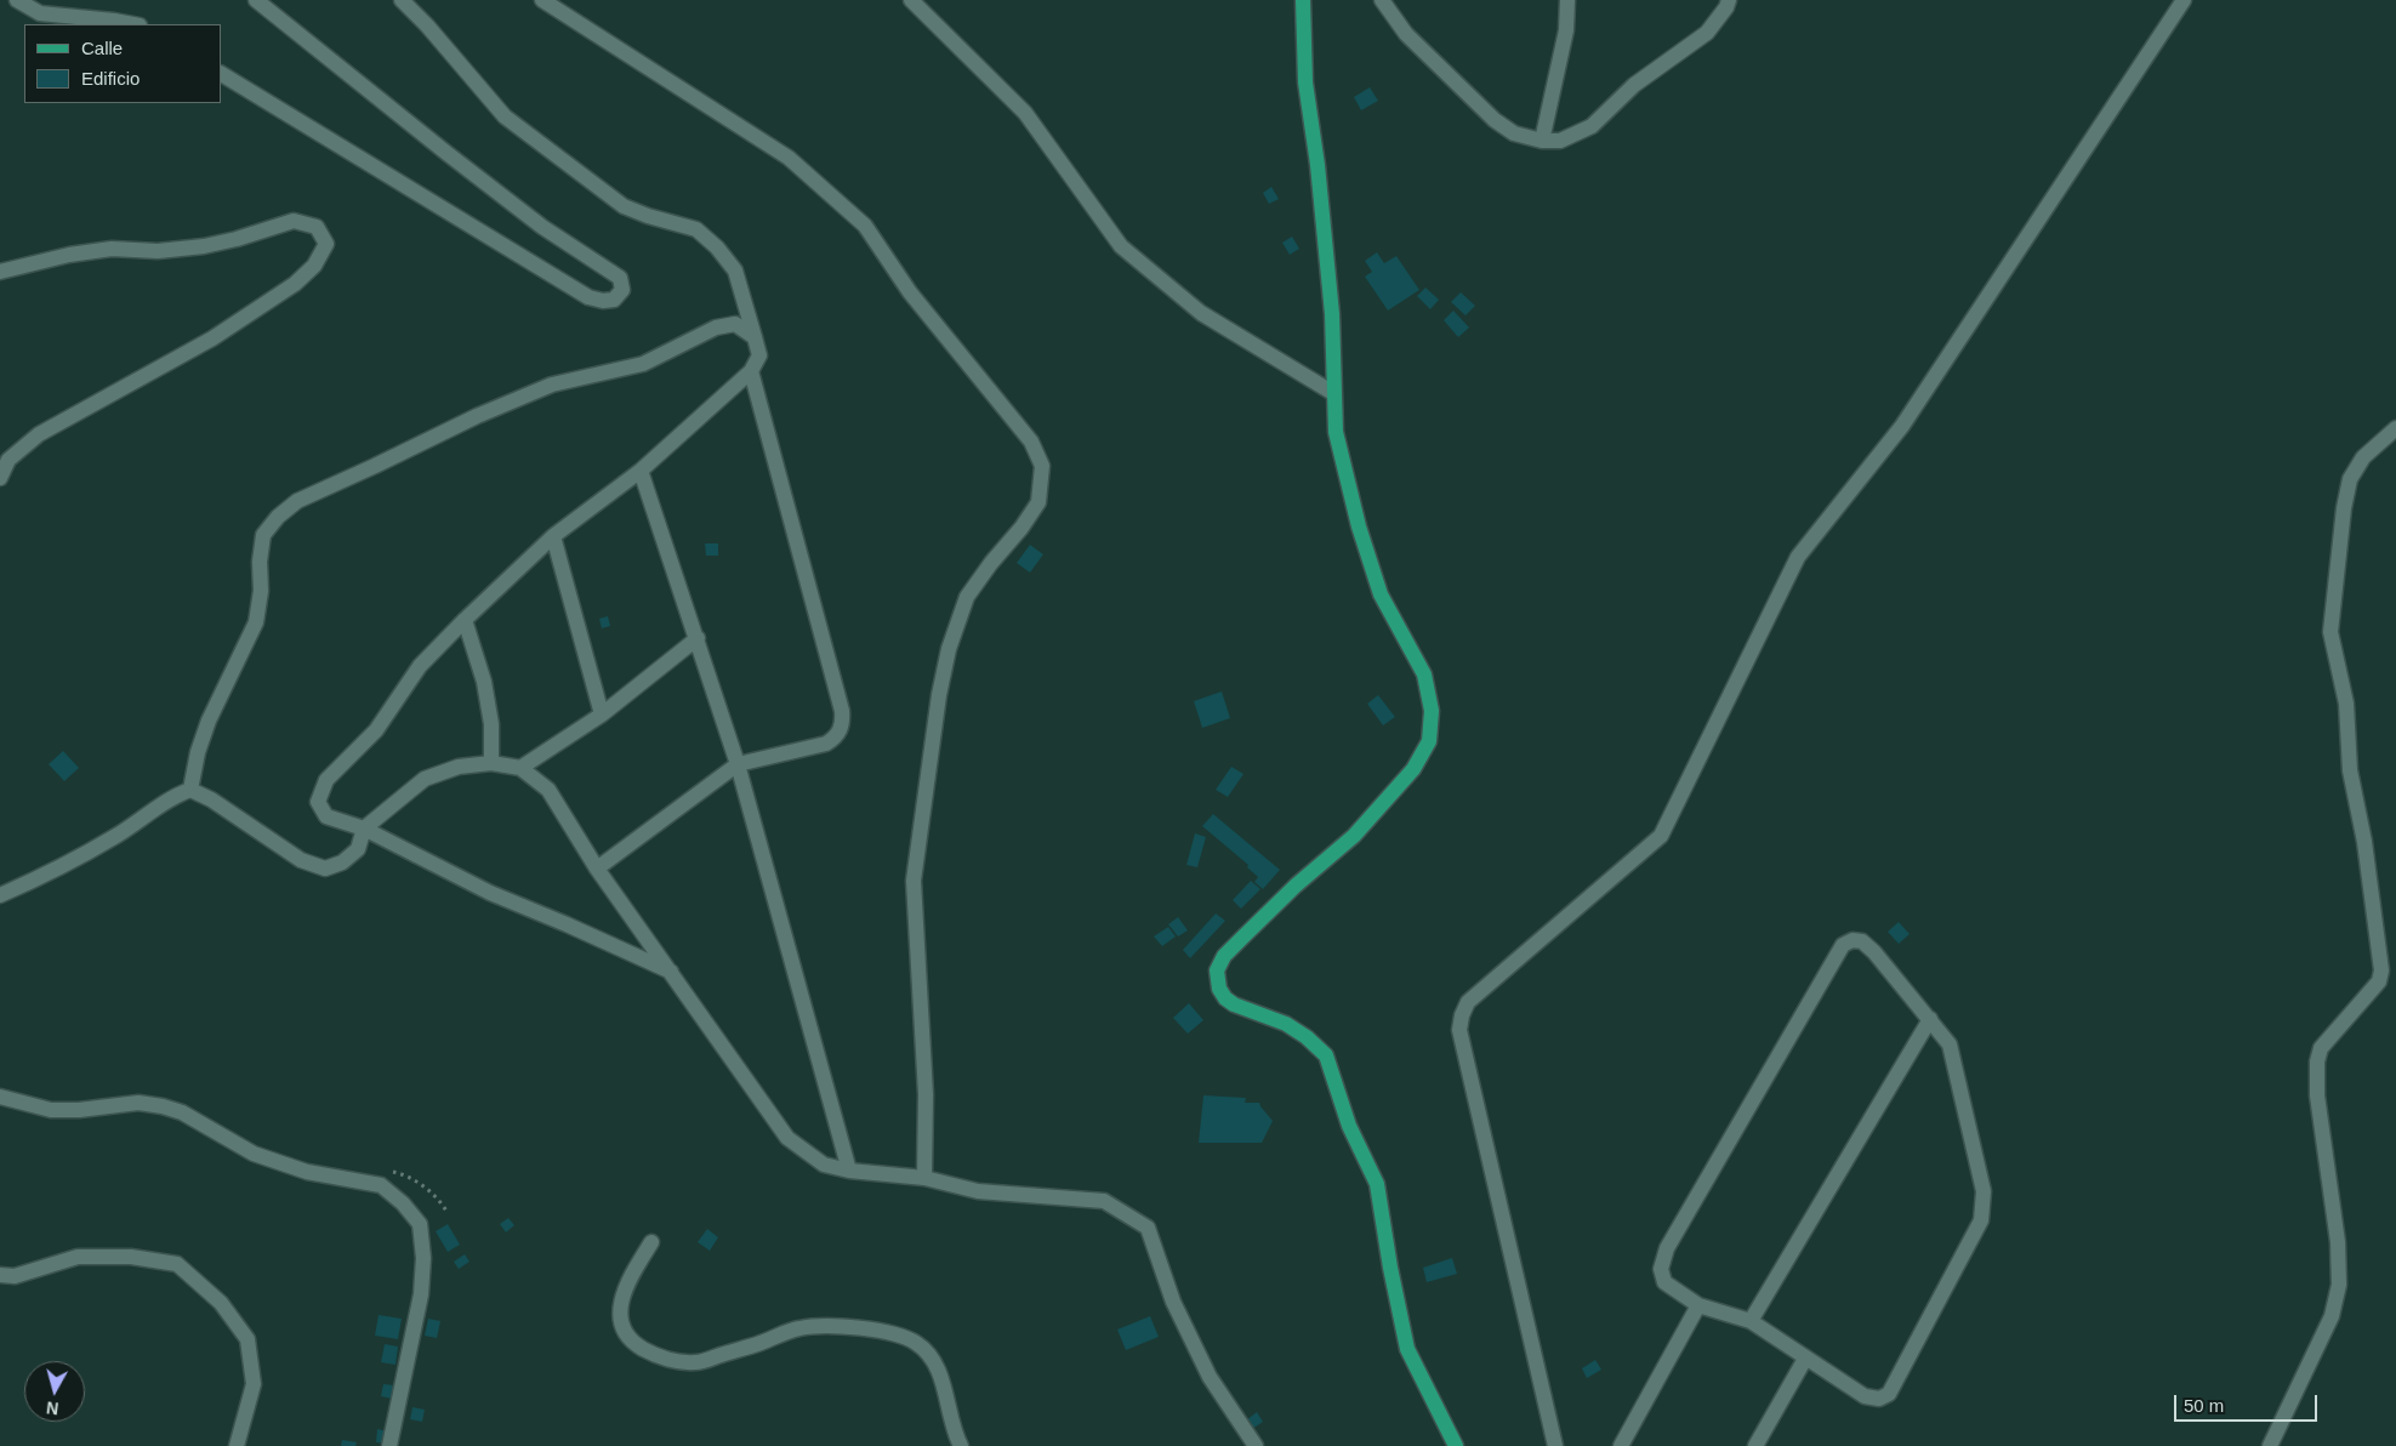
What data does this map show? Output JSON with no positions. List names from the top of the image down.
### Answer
{
  "legend": ["Calle", "Edificio"],
  "scale_bar": "50 m",
  "north": "bottom"
}
